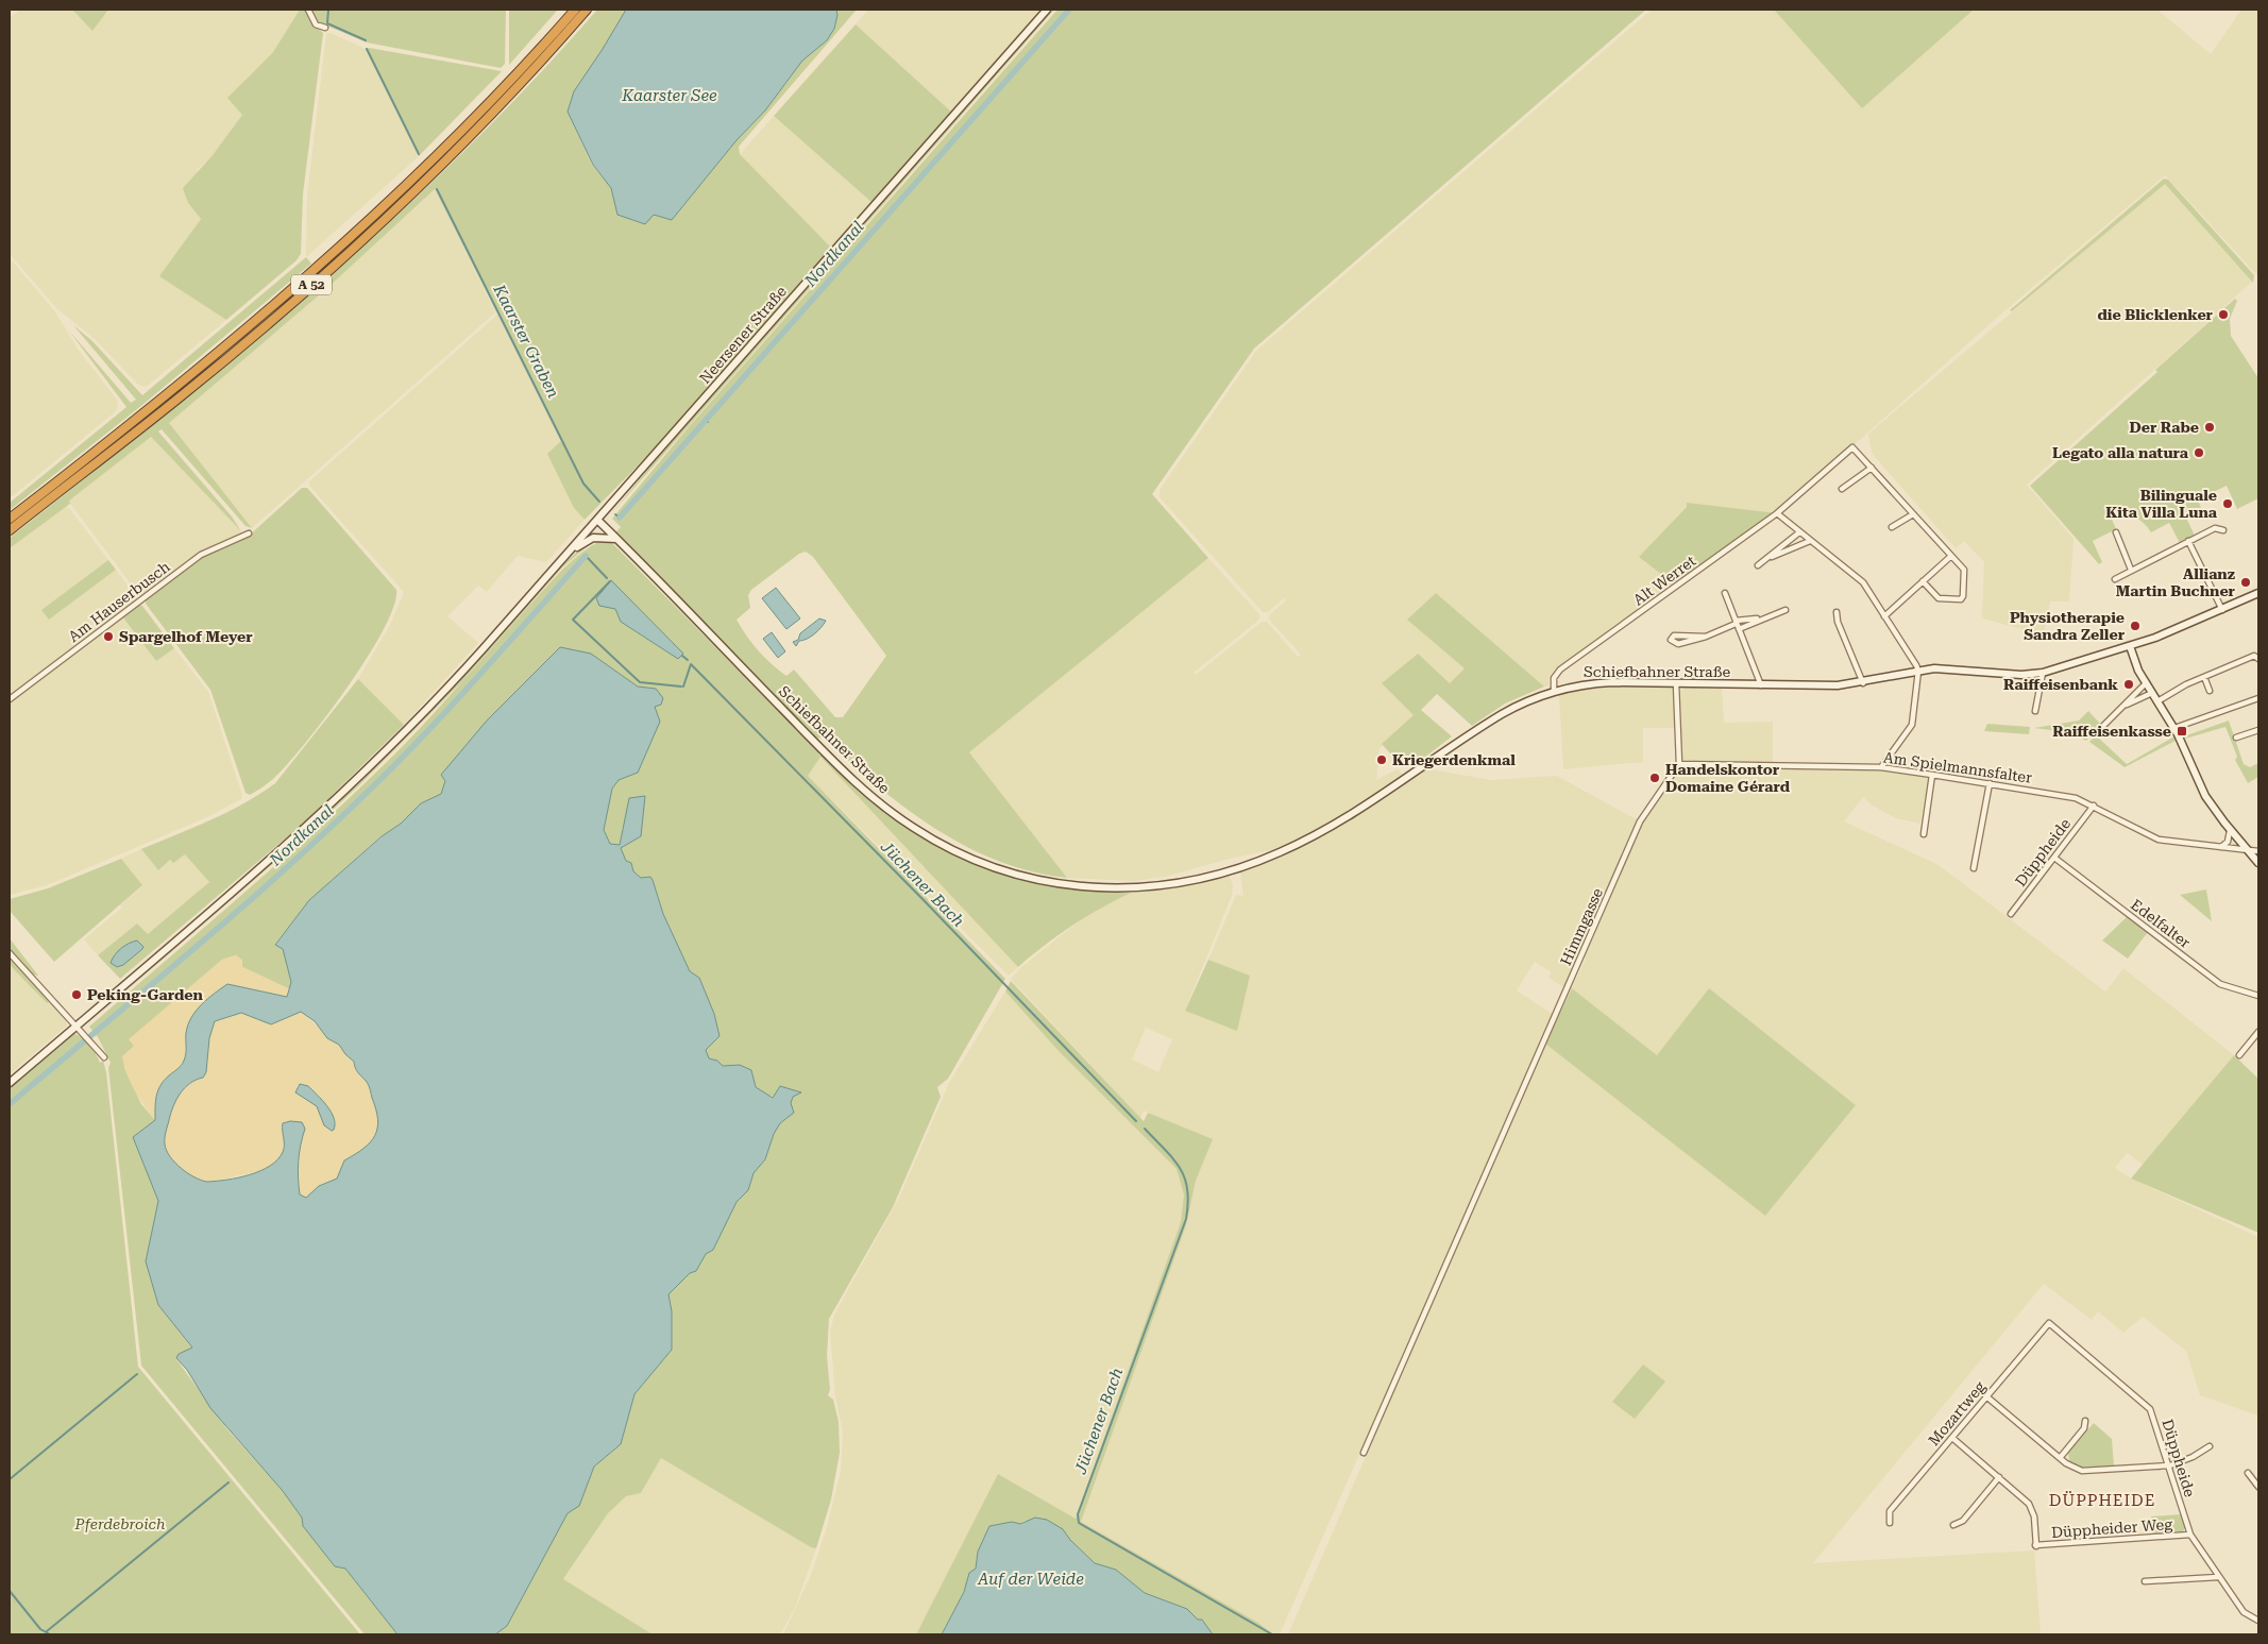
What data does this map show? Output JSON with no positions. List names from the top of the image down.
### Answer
{
  "streets": {
    "highway": ["A 52"],
    "street": [
      "Neersener Straße",
      "Alt Werret",
      "Am Hauserbusch",
      "Schiefbahner Straße",
      "Am Spielmannsfalter",
      "Düppheide",
      "Edelfalter",
      "Himmgasse",
      "Mozartweg",
      "Düppheider Weg"
    ]
  },
  "crossings": [
    ["Neersener Straße", "Schiefbahner Straße"],
    ["Alt Werret", "Schiefbahner Straße"],
    ["Am Spielmannsfalter", "Düppheide"],
    ["Am Spielmannsfalter", "Himmgasse"],
    ["Düppheide", "Edelfalter"],
    ["Düppheide", "Mozartweg"],
    ["Düppheide", "Düppheider Weg"]
  ],
  "districts": ["DÜPPHEIDE"],
  "water": [
    "Kaarster See",
    "Nordkanal",
    "Kaarster Graben",
    "Jüchener Bach",
    "Auf der Weide"
  ],
  "parks": ["Pferdebroich"],
  "places": {
    "other": [
      "die Blicklenker",
      "Der Rabe",
      "Legato alla natura",
      "Bilinguale Kita Villa Luna",
      "Allianz Martin Buchner",
      "Physiotherapie Sandra Zeller",
      "Spargelhof Meyer",
      "Raiffeisenbank",
      "Kriegerdenkmal",
      "Handelskontor Domaine Gérard",
      "Peking-Garden"
    ],
    "transit": ["Raiffeisenkasse"]
  }
}
